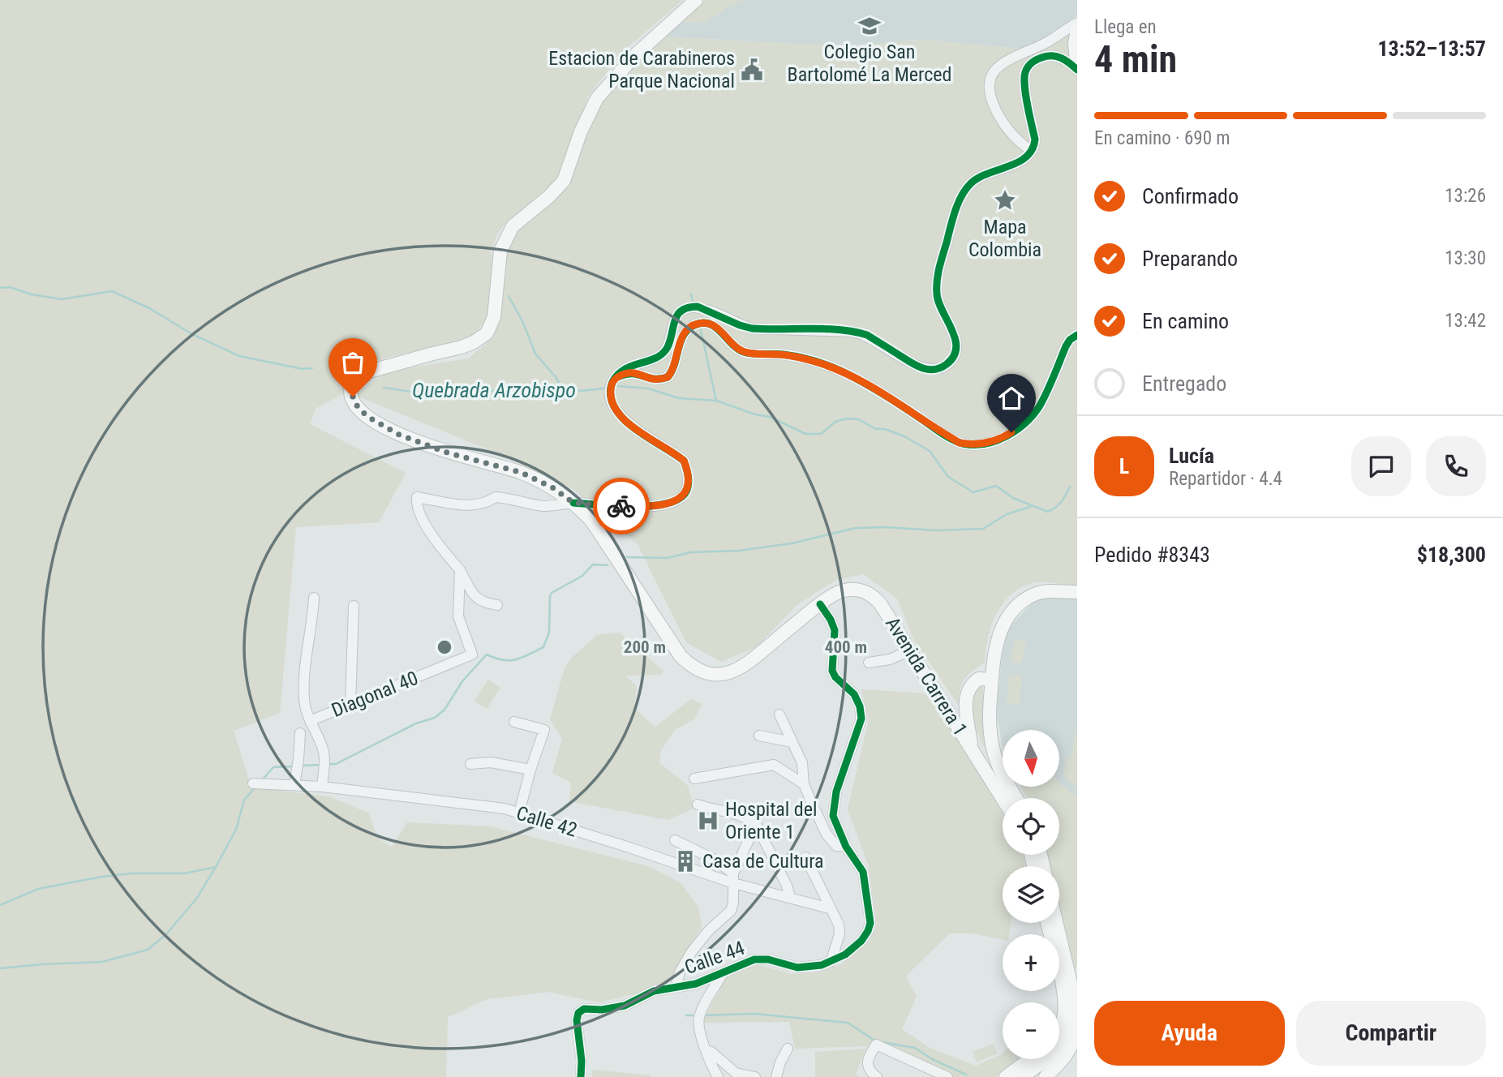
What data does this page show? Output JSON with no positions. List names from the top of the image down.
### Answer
{
  "streets": {
    "main road": ["Avenida Carrera 1"],
    "street": ["Diagonal 40", "Calle 42", "Calle 44"]
  },
  "water": ["Quebrada Arzobispo"],
  "places": {
    "school or university": ["Colegio San Bartolomé La Merced"],
    "public building": ["Estacion de Carabineros Parque Nacional"],
    "place": ["Mapa Colombia"],
    "hospital": ["Hospital del Oriente 1"],
    "building": ["Casa de Cultura"]
  },
  "north": "bottom",
  "page": {
    "heading": ["4 min", "Llega en", "13:52–13:57"],
    "panel": [
      "Lucía",
      "Repartidor · 4.4",
      "Pedido #8343",
      "$18,300"
    ],
    "bar": "En camino · 690 m",
    "list": [
      ["Confirmado", "13:26"],
      ["Preparando", "13:30"],
      ["En camino", "13:42"],
      "Entregado"
    ],
    "round": "L",
    "map_buttons": ["+", "−"],
    "buttons": ["Ayuda", "Compartir"]
  },
  "rings": ["200 m", "400 m"]
}
